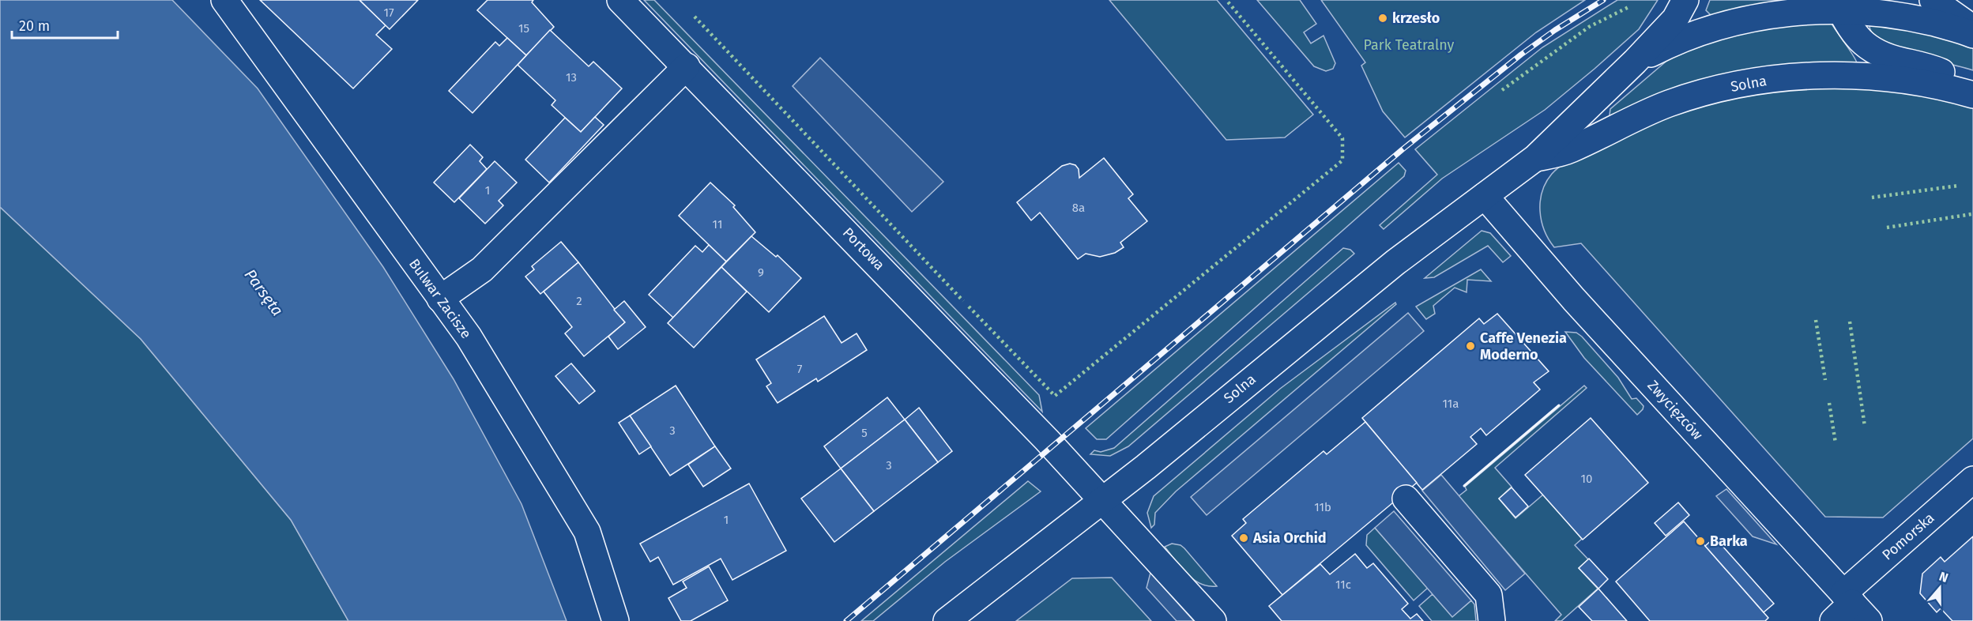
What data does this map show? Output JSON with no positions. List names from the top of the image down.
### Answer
{
  "streets": {
    "street": [
      "Solna",
      "Portowa",
      "Bulwar Zacisze",
      "Zwycięzców",
      "Pomorska"
    ]
  },
  "crossings": [
    ["Solna", "Portowa"],
    ["Solna", "Zwycięzców"],
    ["Zwycięzców", "Pomorska"]
  ],
  "water": ["Parsęta"],
  "parks": ["Park Teatralny"],
  "places": [
    "krzesło",
    "Caffe Venezia Moderno",
    "Asia Orchid",
    "Barka"
  ],
  "house_numbers": [
    "17",
    "15",
    "13",
    "1",
    "8a",
    "11",
    "9",
    "2",
    "7",
    "11a",
    "3",
    "5",
    "3",
    "10",
    "11b",
    "1",
    "11c"
  ],
  "scale_bar": "20 m",
  "north": "top"
}
